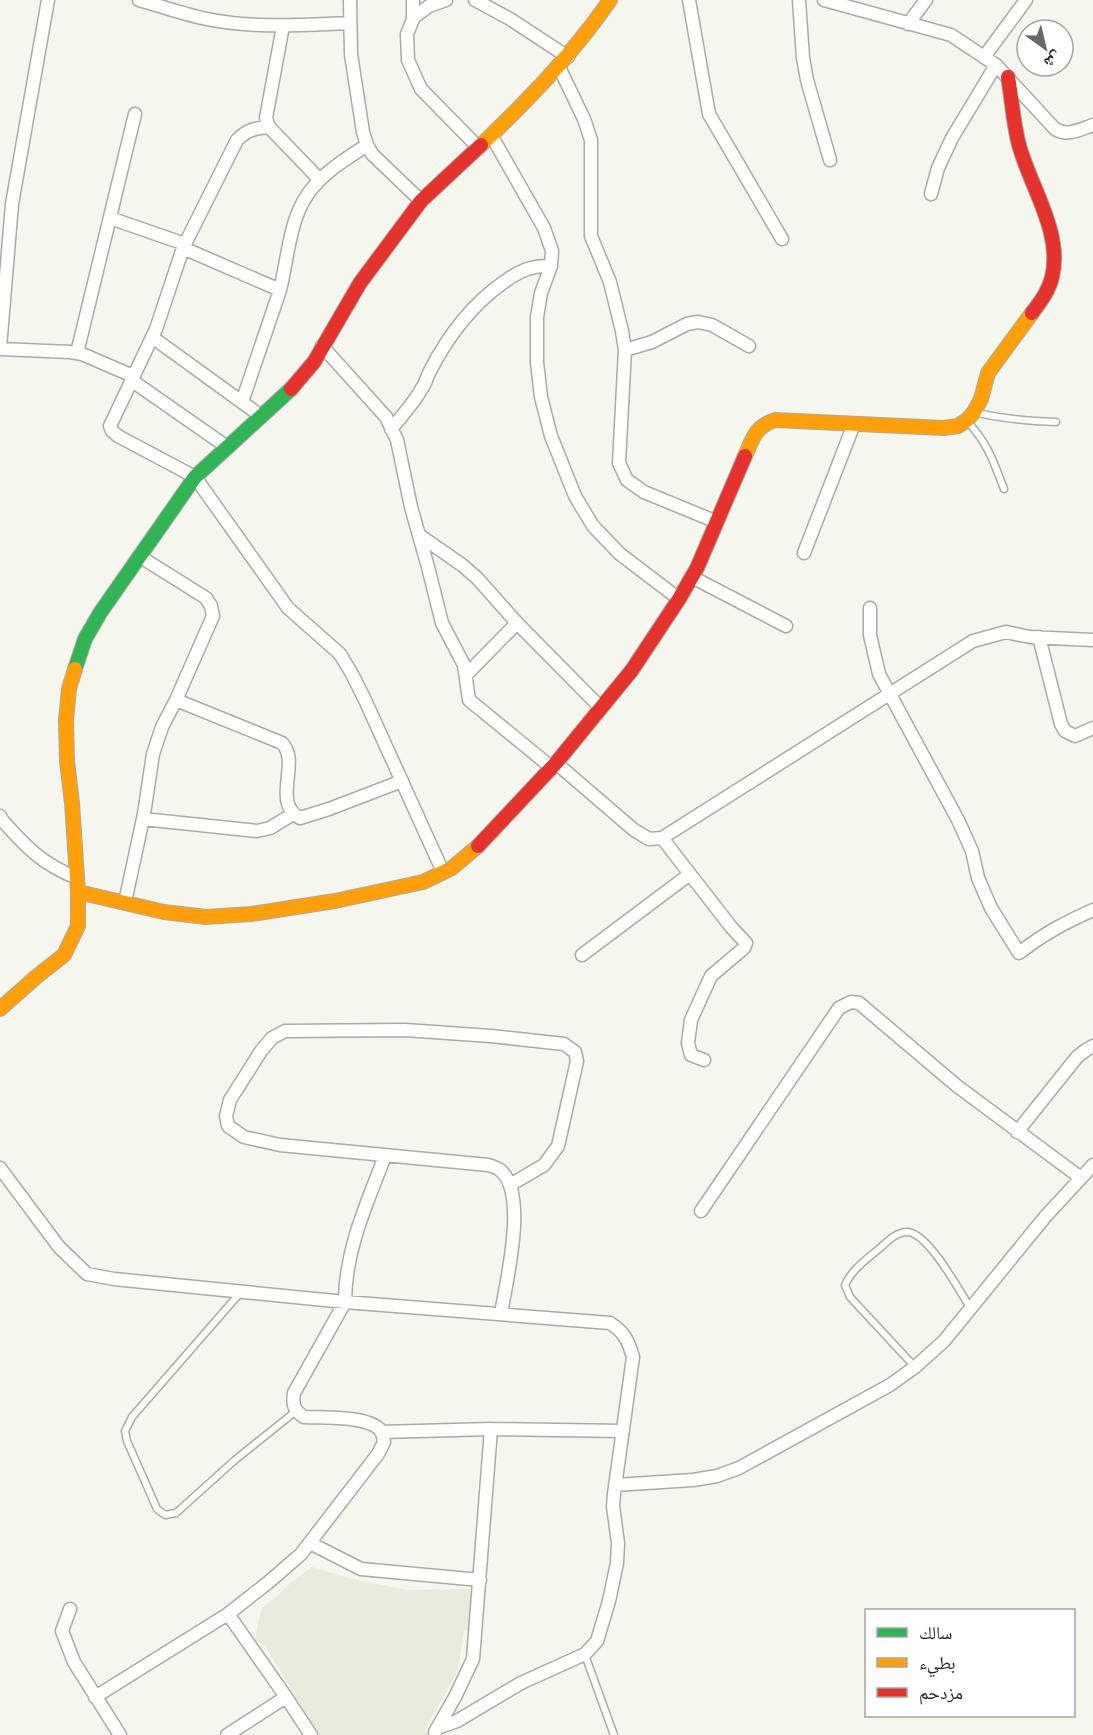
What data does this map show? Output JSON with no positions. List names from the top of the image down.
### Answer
{
  "legend": ["سالك", "بطيء", "مزدحم"],
  "north": "bottom right"
}
